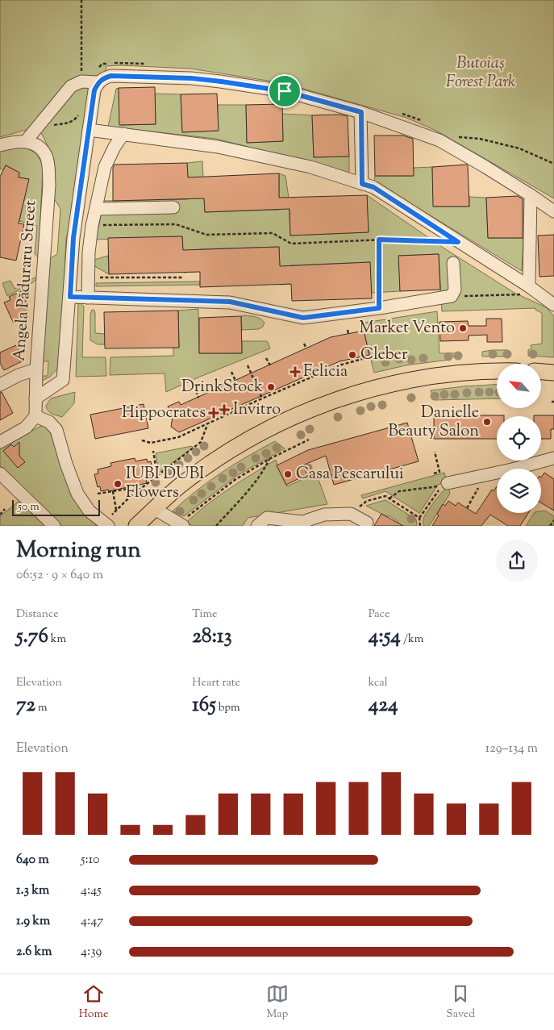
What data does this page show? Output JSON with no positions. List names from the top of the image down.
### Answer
{
  "streets": {
    "street": ["Angela Păduraru Street"]
  },
  "parks": ["Butoiaș Forest Park"],
  "places": {
    "other": [
      "Market Vento",
      "Cleber",
      "DrinkStock",
      "Danielle Beauty Salon",
      "Casa Pescarului",
      "IUBI DUBI Flowers"
    ],
    "health": ["Felicia", "Invitro", "Hippocrates"]
  },
  "scale_bar": "50 m",
  "north": "top left",
  "page": {
    "scale": "50 m",
    "heading": ["Morning run", "06:52 · 9 × 640 m"],
    "stats": [
      ["Distance", "5.76 km"],
      ["Time", "28:13"],
      ["Pace", "4:54 /km"],
      ["Elevation", "72 m"],
      ["Heart rate", "165 bpm"],
      ["kcal", "424"]
    ],
    "chart": ["Elevation", "129–134 m"],
    "list": [
      {
        "name": "640 m",
        "note": "5:10"
      },
      {
        "name": "1.3 km",
        "note": "4:45"
      },
      {
        "name": "1.9 km",
        "note": "4:47"
      },
      {
        "name": "2.6 km",
        "note": "4:39"
      }
    ],
    "tabs": ["Home", "Map", "Saved"]
  }
}
